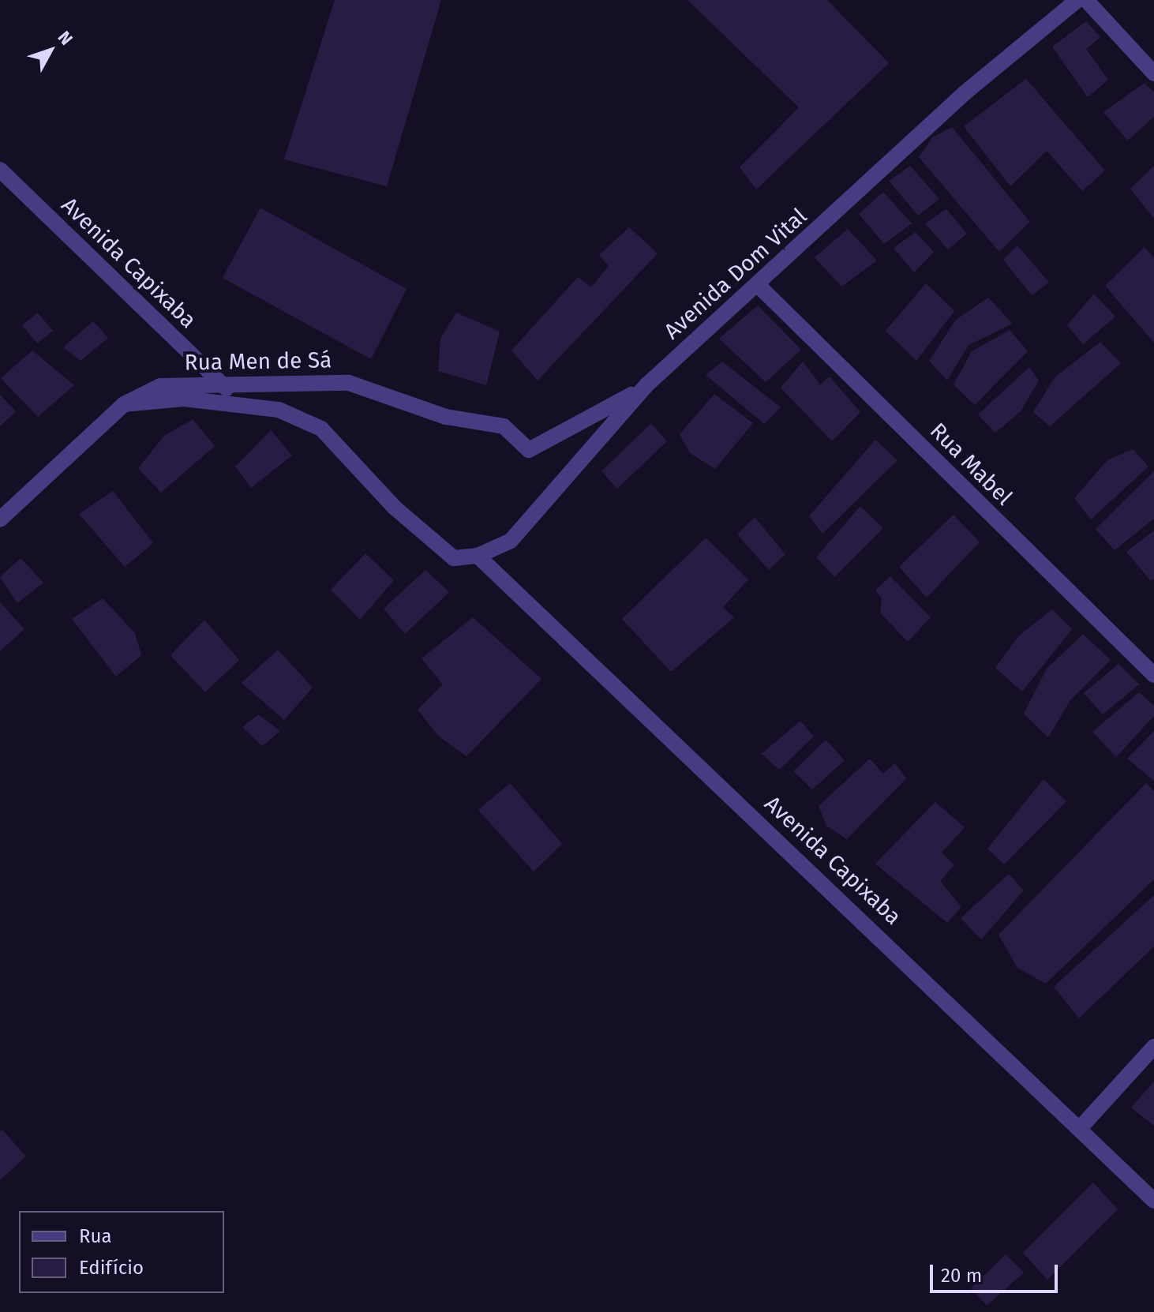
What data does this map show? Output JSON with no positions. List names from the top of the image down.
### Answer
{
  "streets": {
    "street": [
      "Avenida Capixaba",
      "Avenida Dom Vital",
      "Rua Men de Sá",
      "Rua Mabel"
    ]
  },
  "crossings": [
    ["Avenida Capixaba", "Avenida Dom Vital"],
    ["Avenida Capixaba", "Rua Men de Sá"],
    ["Avenida Dom Vital", "Rua Men de Sá"],
    ["Avenida Dom Vital", "Rua Mabel"]
  ],
  "legend": ["Rua", "Edifício"],
  "scale_bar": "20 m",
  "north": "top right"
}
